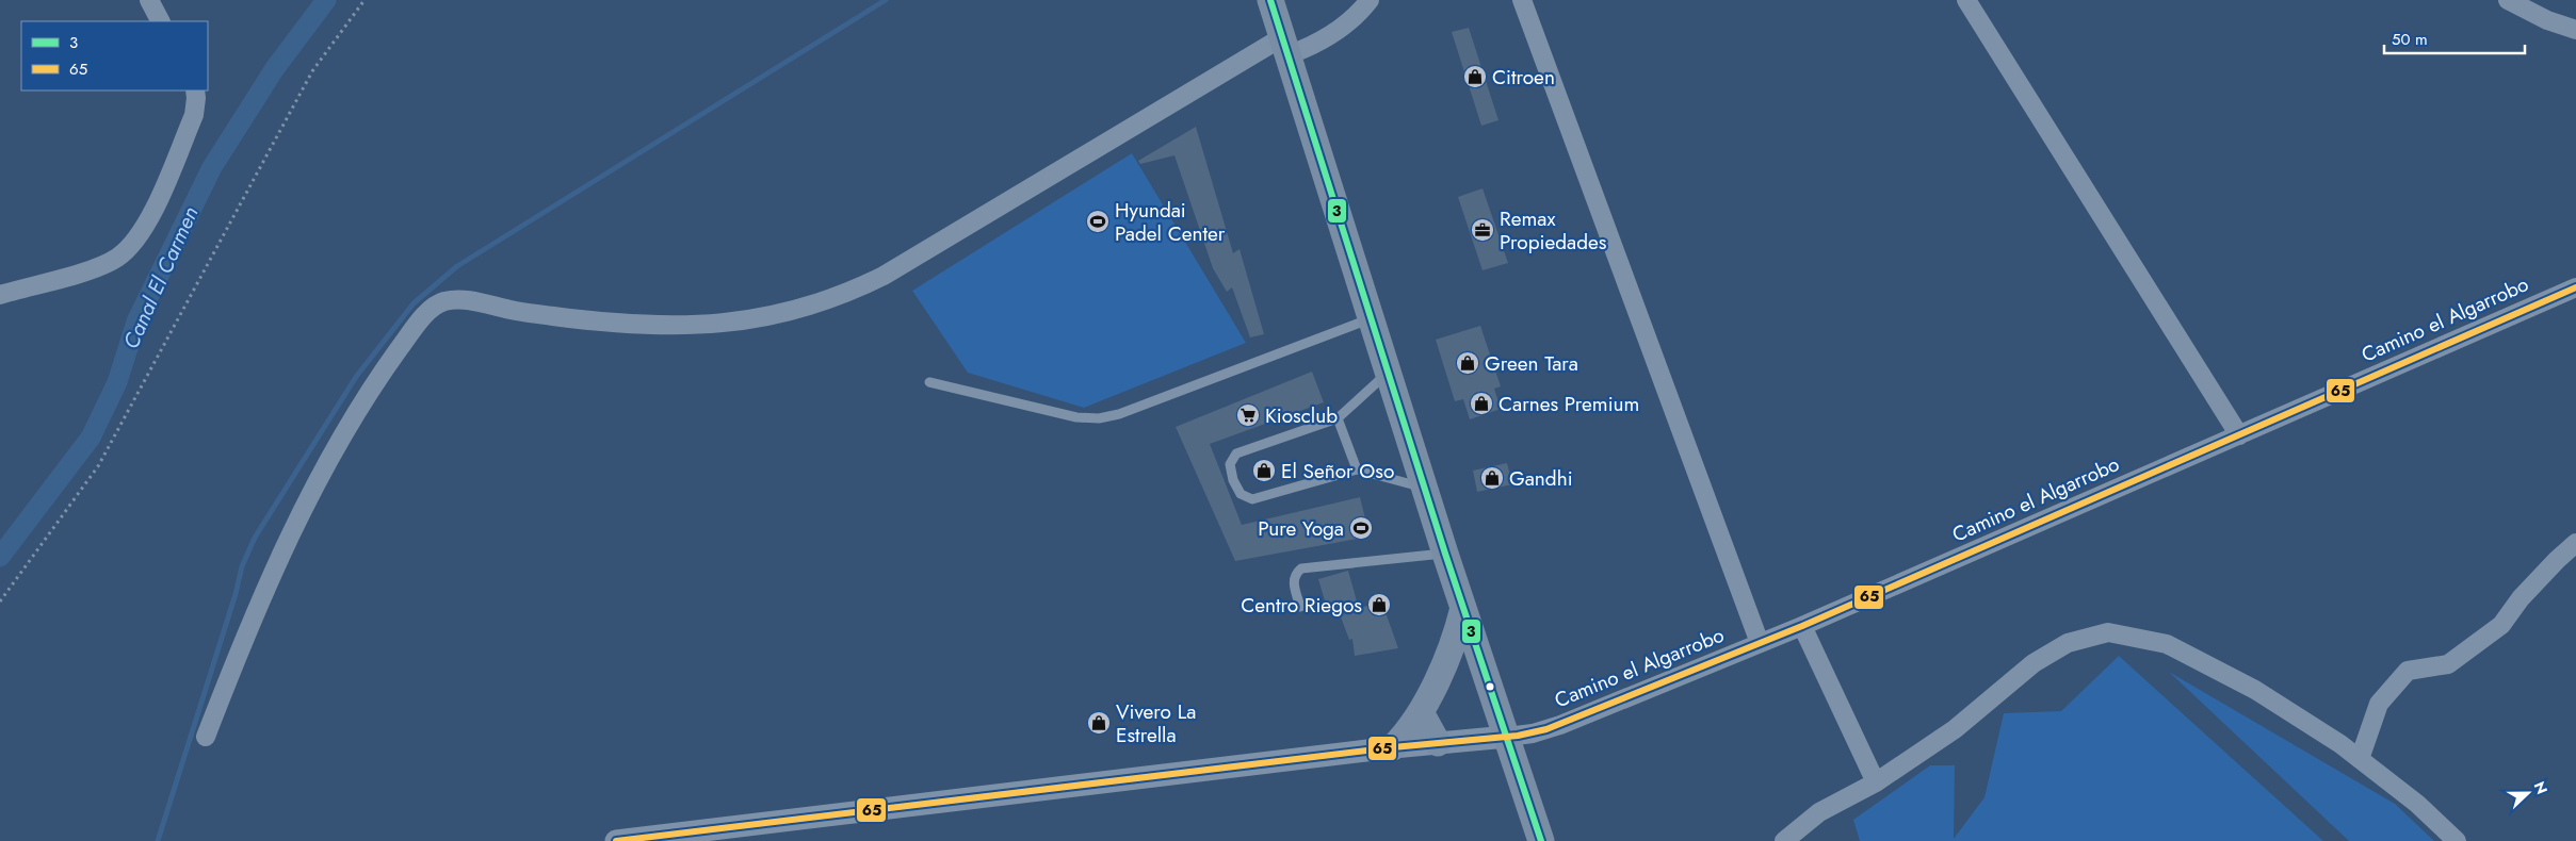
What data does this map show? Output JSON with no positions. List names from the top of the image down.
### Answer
{
  "streets": {
    "street": ["Camino el Algarrobo"]
  },
  "water": ["Canal El Carmen"],
  "places": {
    "shop": [
      "Citroen",
      "Green Tara",
      "Carnes Premium",
      "El Señor Oso",
      "Gandhi",
      "Centro Riegos",
      "Vivero La Estrella"
    ],
    "sports": ["Hyundai Padel Center", "Pure Yoga"],
    "office": ["Remax Propiedades"],
    "supermarket": ["Kiosclub"]
  },
  "lines": ["transit line 3", "transit line 65"],
  "legend": ["3", "65"],
  "scale_bar": "50 m",
  "north": "right"
}
